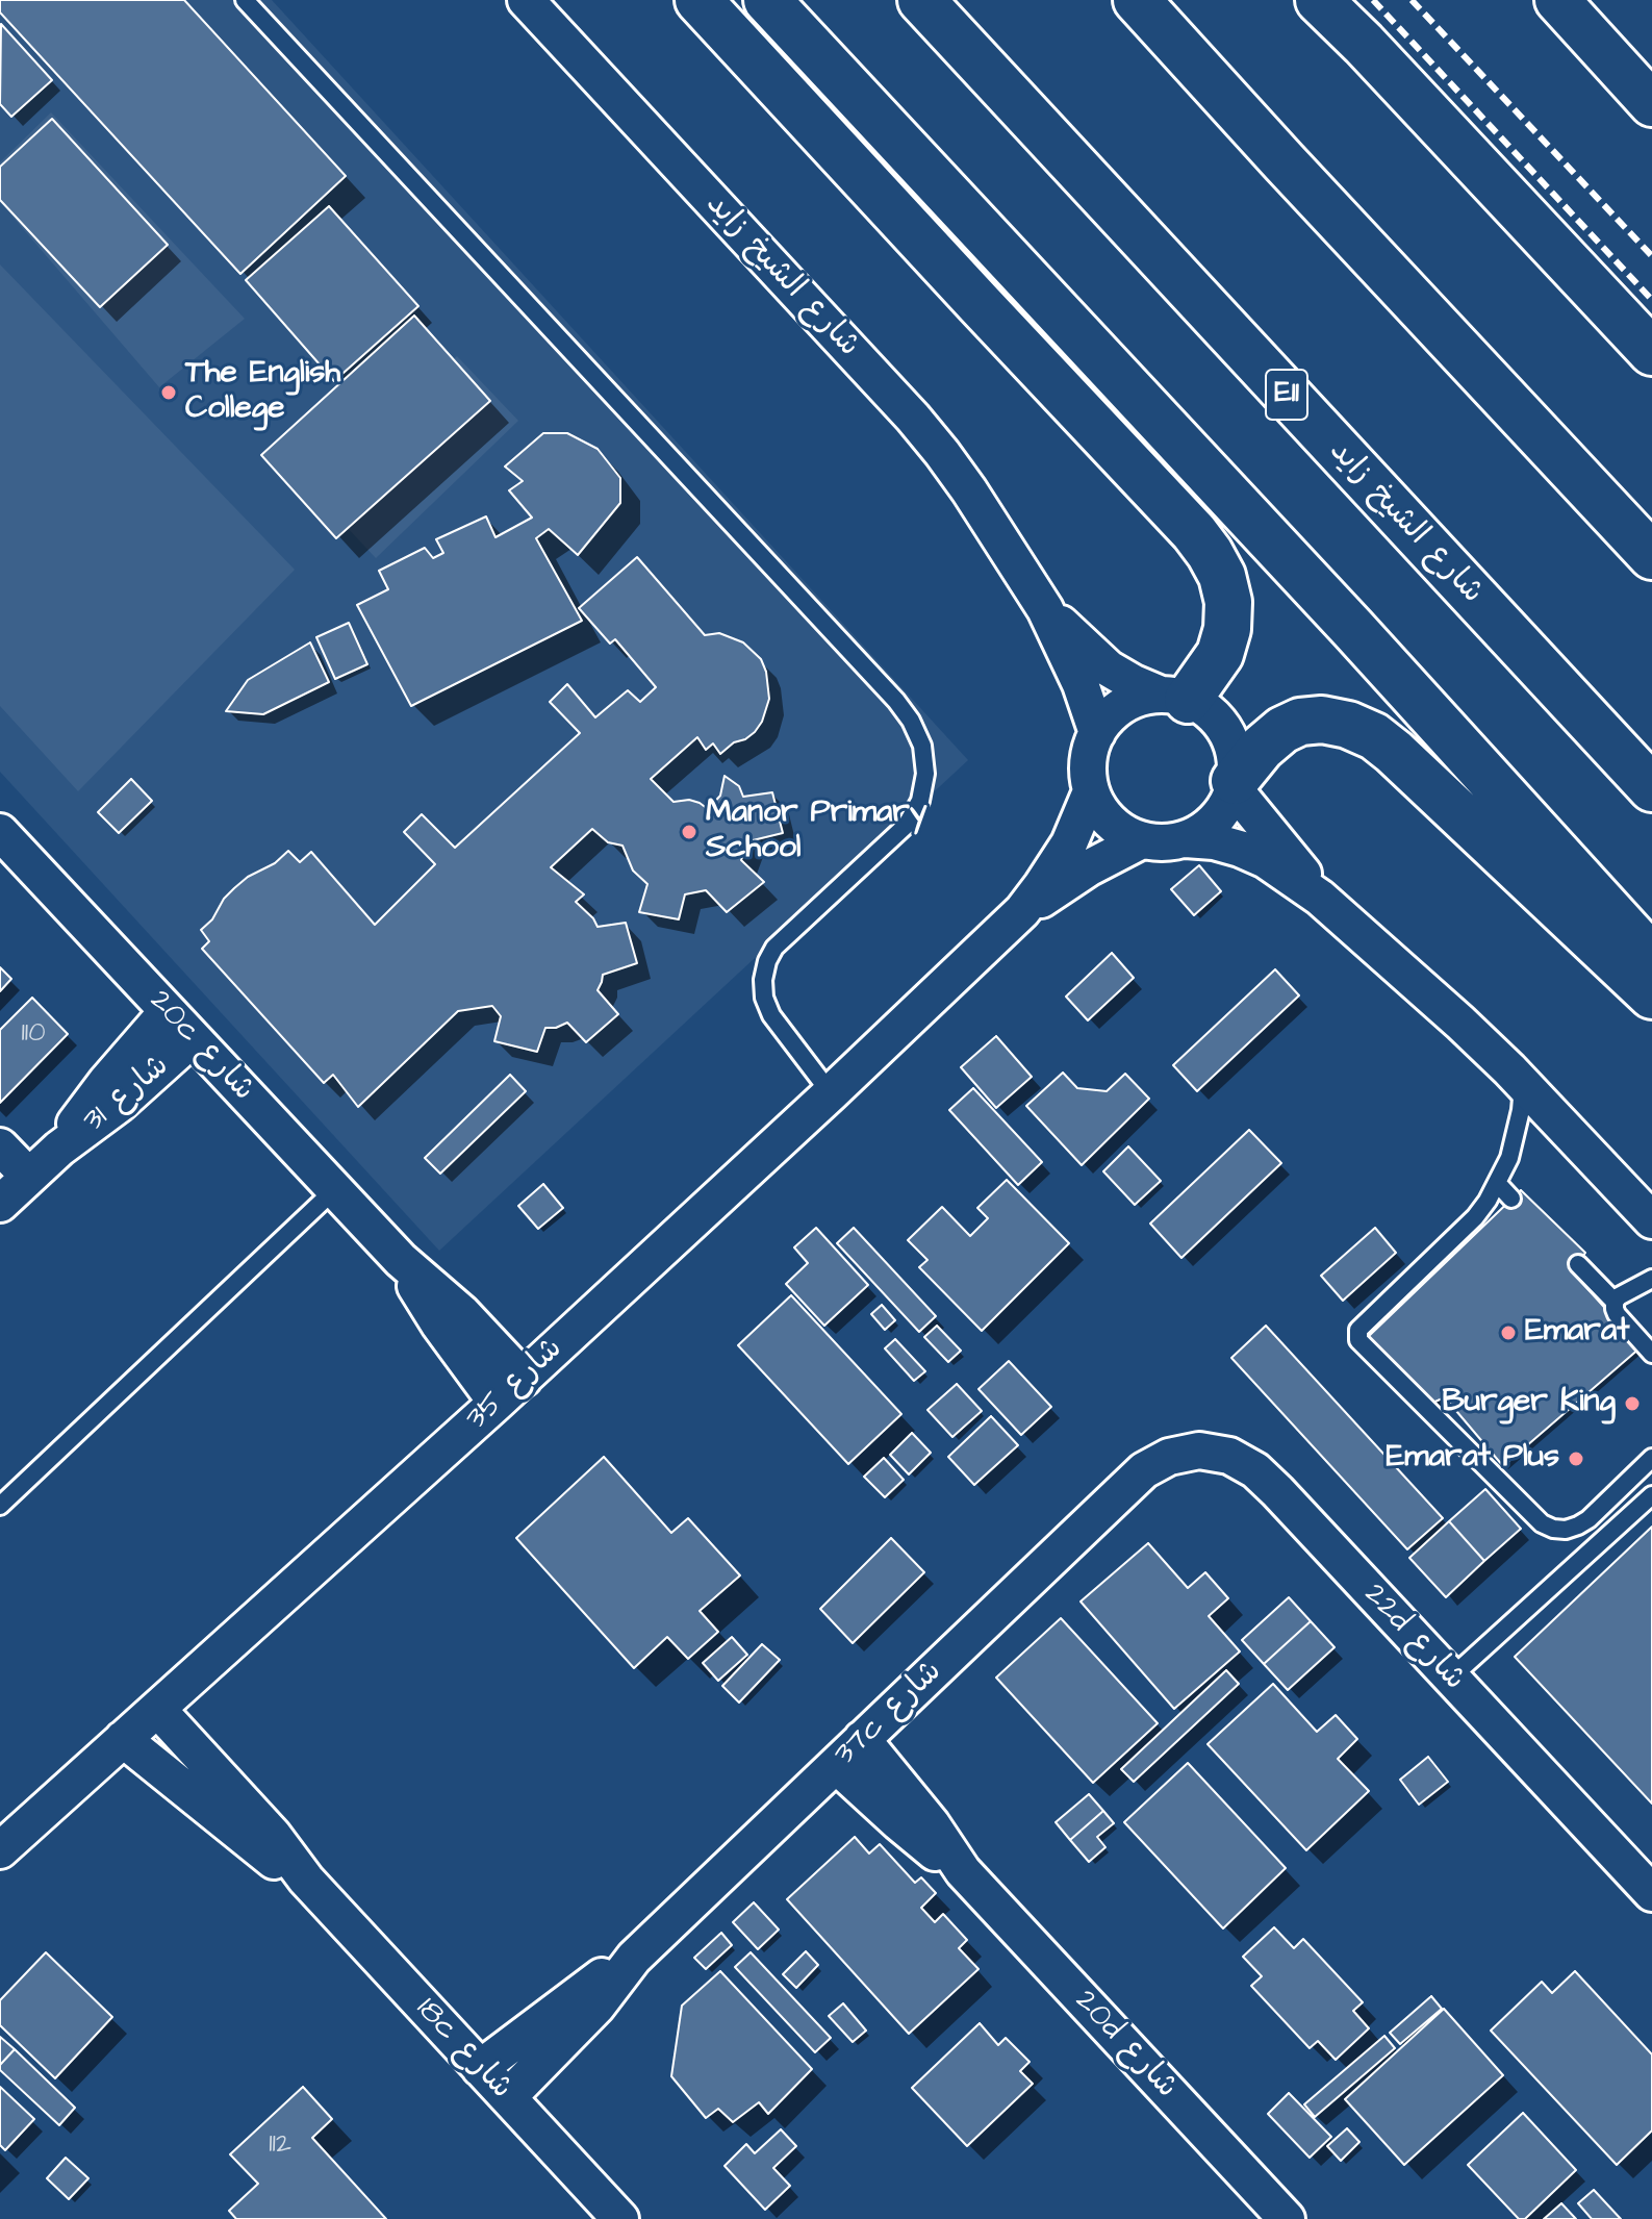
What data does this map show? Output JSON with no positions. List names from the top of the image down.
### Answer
{
  "streets": {
    "highway": ["شارع الشيخ زايد", "E11"],
    "street": [
      "20c شارع",
      "شارع 31",
      "شارع 35",
      "22d شارع",
      "37c شارع",
      "20d شارع",
      "18c شارع"
    ]
  },
  "crossings": [
    ["20c شارع", "شارع 31"],
    ["20c شارع", "شارع 35"],
    ["شارع 35", "18c شارع"],
    ["22d شارع", "37c شارع"],
    ["37c شارع", "20d شارع"],
    ["37c شارع", "18c شارع"]
  ],
  "places": [
    "The English College",
    "Manor Primary School",
    "Emarat",
    "Burger King",
    "Emarat Plus"
  ],
  "house_numbers": ["110", "112"]
}
